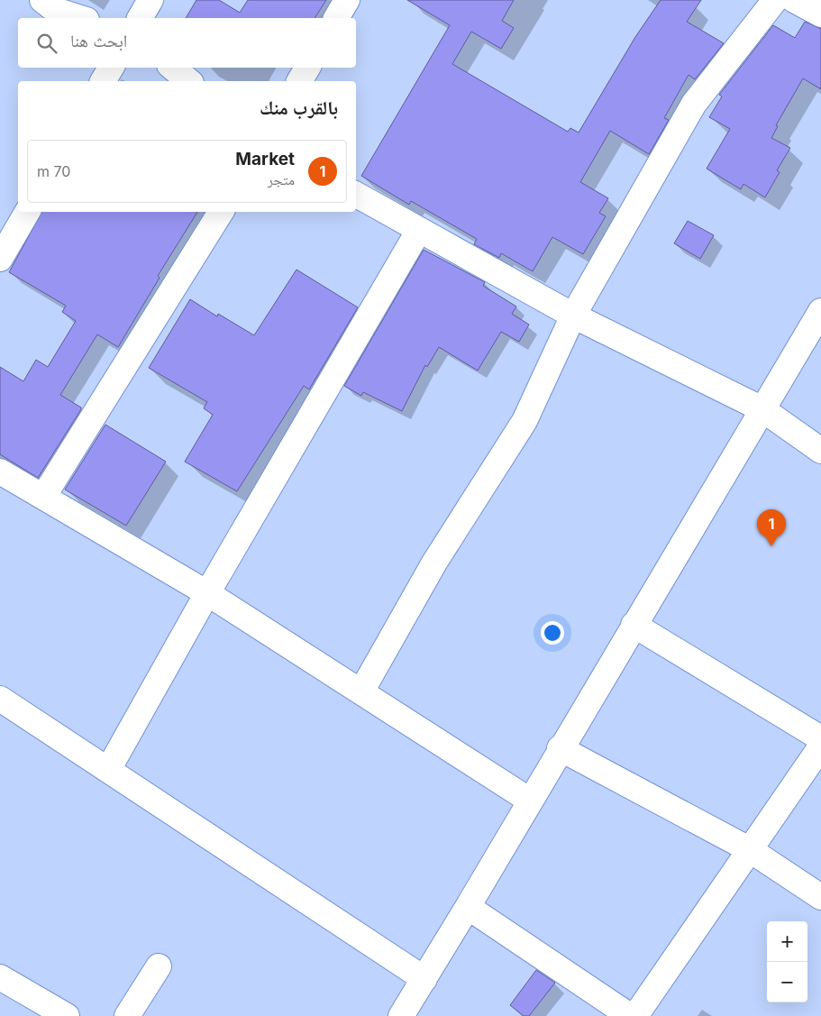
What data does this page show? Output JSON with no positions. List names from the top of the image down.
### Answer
{
  "page": {
    "search": "ابحث هنا",
    "heading": "بالقرب منك",
    "list": [
      {
        "mark": "1",
        "name": "Market",
        "note": "متجر",
        "value": "70 m"
      }
    ],
    "pins": "1",
    "map_buttons": ["+", "−"]
  }
}
